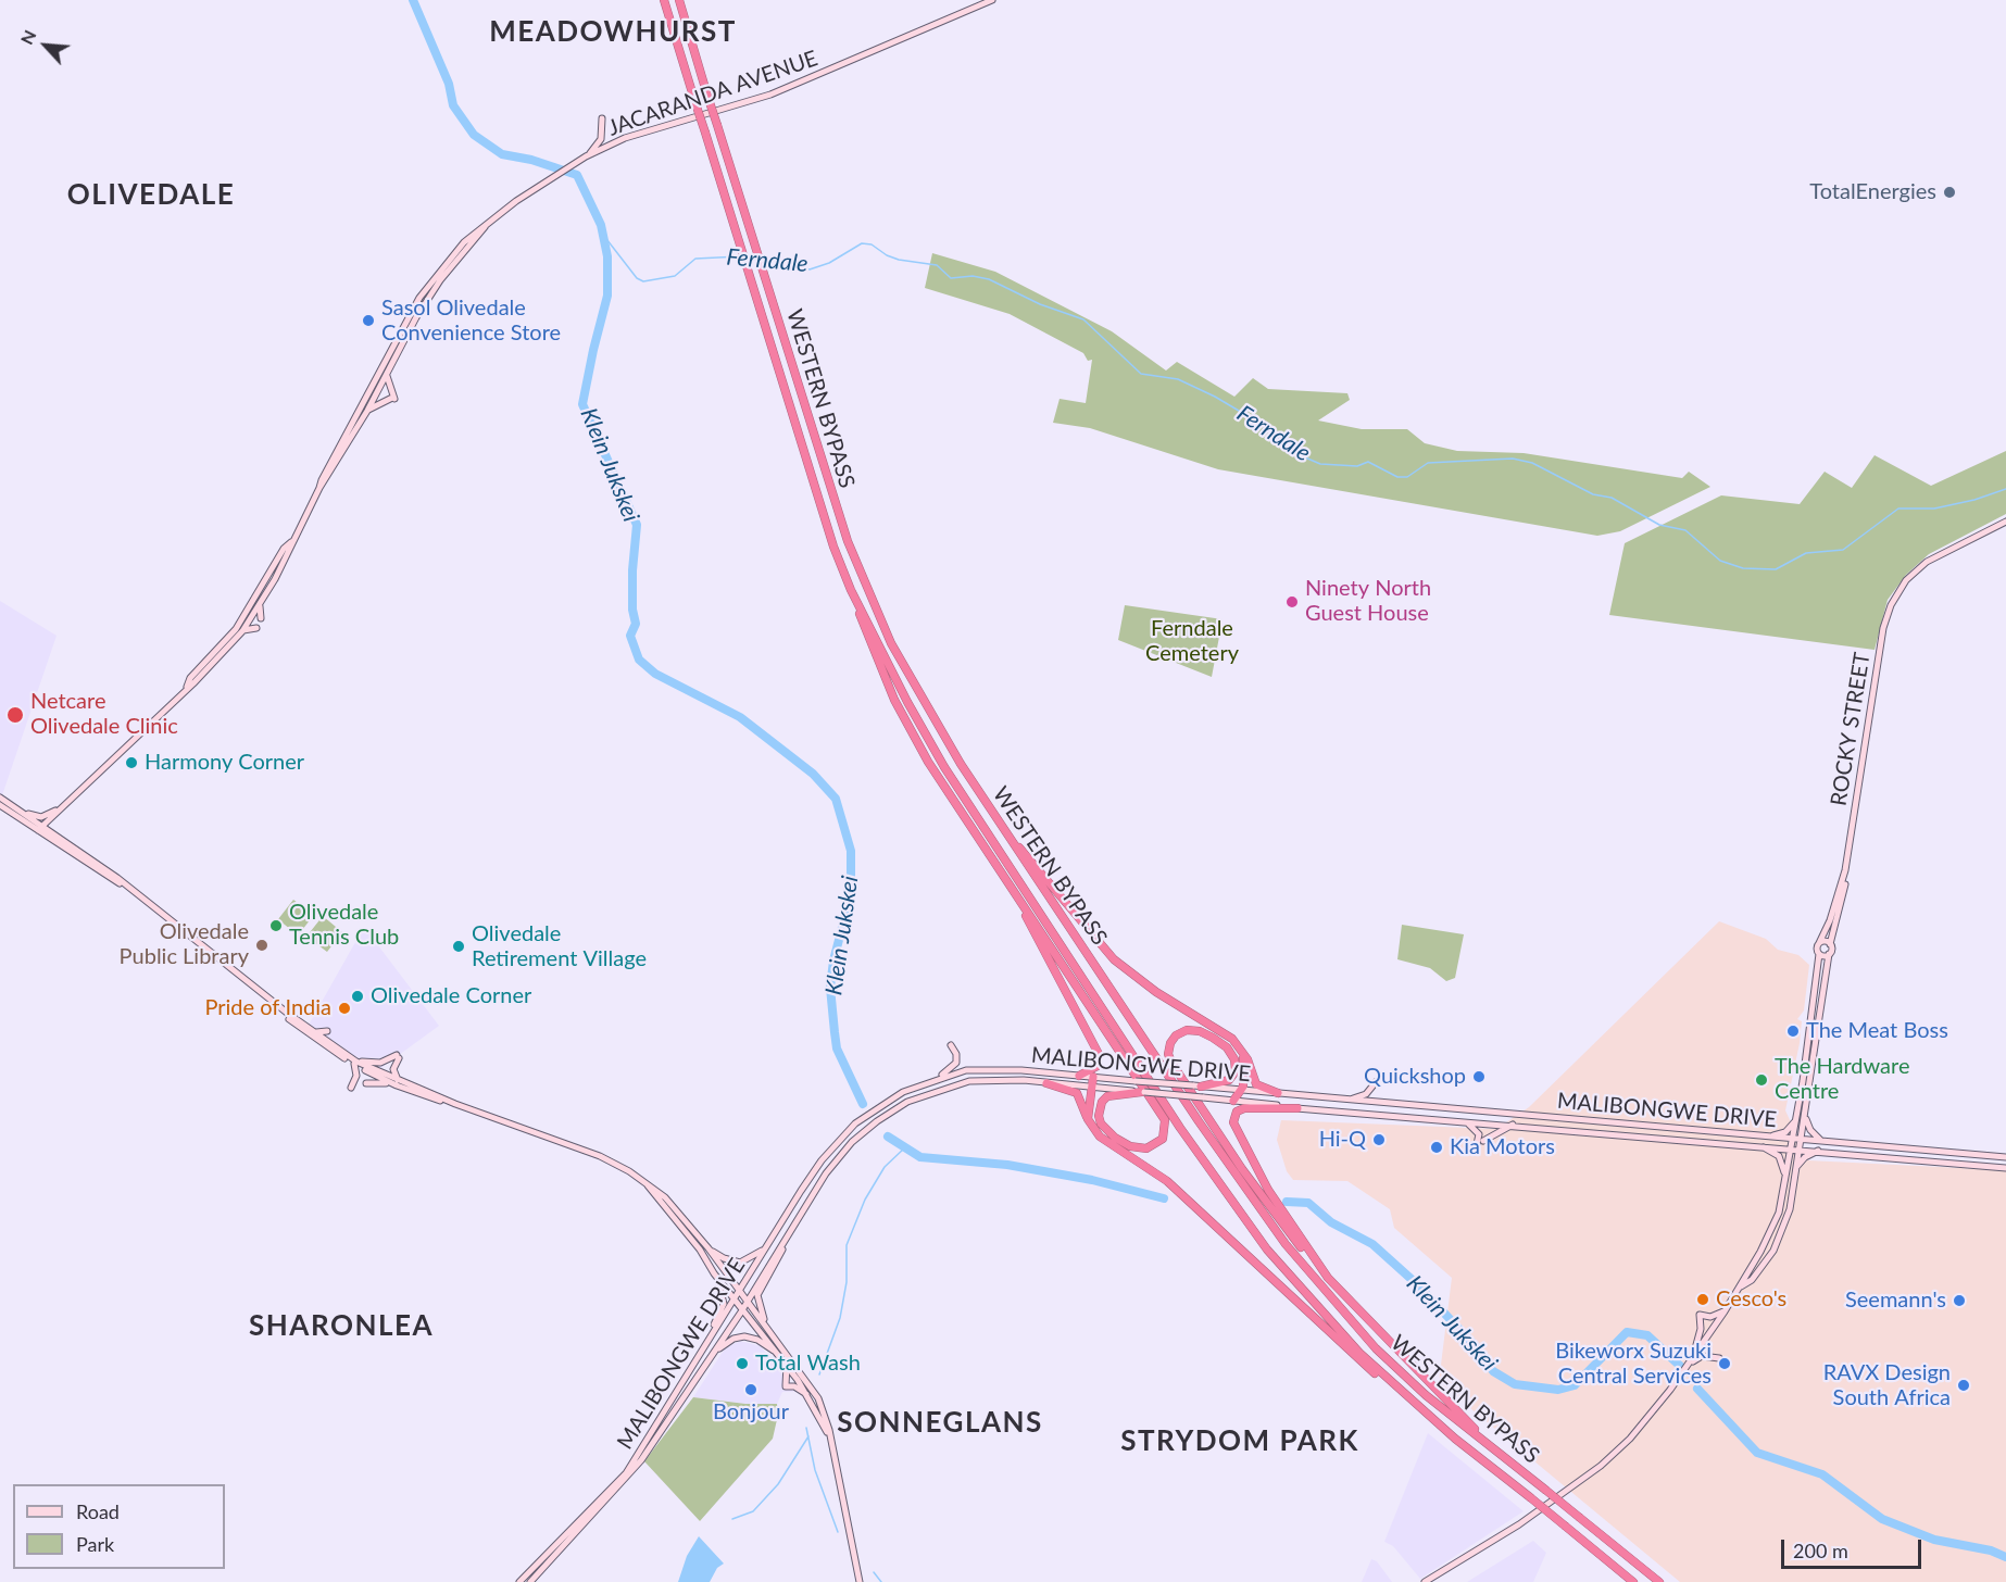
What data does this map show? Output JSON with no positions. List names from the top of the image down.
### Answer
{
  "streets": {
    "highway": ["WESTERN BYPASS"],
    "street": ["JACARANDA AVENUE", "ROCKY STREET", "MALIBONGWE DRIVE"]
  },
  "districts": [
    "MEADOWHURST",
    "OLIVEDALE",
    "SHARONLEA",
    "SONNEGLANS",
    "STRYDOM PARK"
  ],
  "water": ["Ferndale", "Klein Jukskei"],
  "parks": ["Ferndale Cemetery"],
  "places": [
    "TotalEnergies",
    "Sasol Olivedale Convenience Store",
    "Ninety North Guest House",
    "Netcare Olivedale Clinic",
    "Harmony Corner",
    "Olivedale Tennis Club",
    "Olivedale Public Library",
    "Olivedale Retirement Village",
    "Olivedale Corner",
    "Pride of India",
    "The Meat Boss",
    "Quickshop",
    "The Hardware Centre",
    "Hi-Q",
    "Kia Motors",
    "Cesco's",
    "Seemann's",
    "Total Wash",
    "Bikeworx Suzuki Central Services",
    "RAVX Design South Africa",
    "Bonjour"
  ],
  "legend": ["Road", "Park"],
  "scale_bar": "200 m",
  "north": "top left"
}
